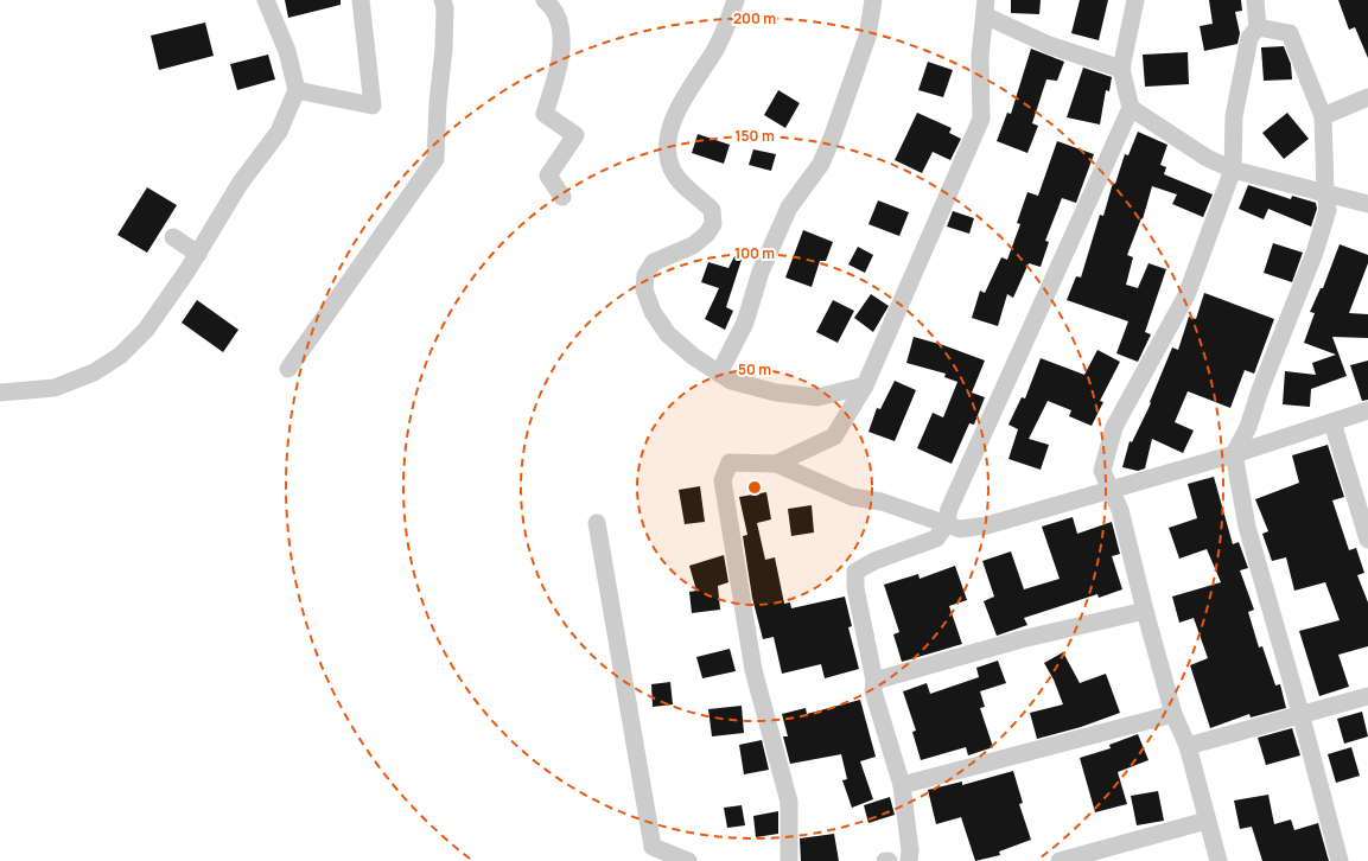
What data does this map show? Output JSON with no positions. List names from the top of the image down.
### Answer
{
  "rings": [
    "200 m",
    "150 m",
    "100 m",
    "50 m"
  ]
}
